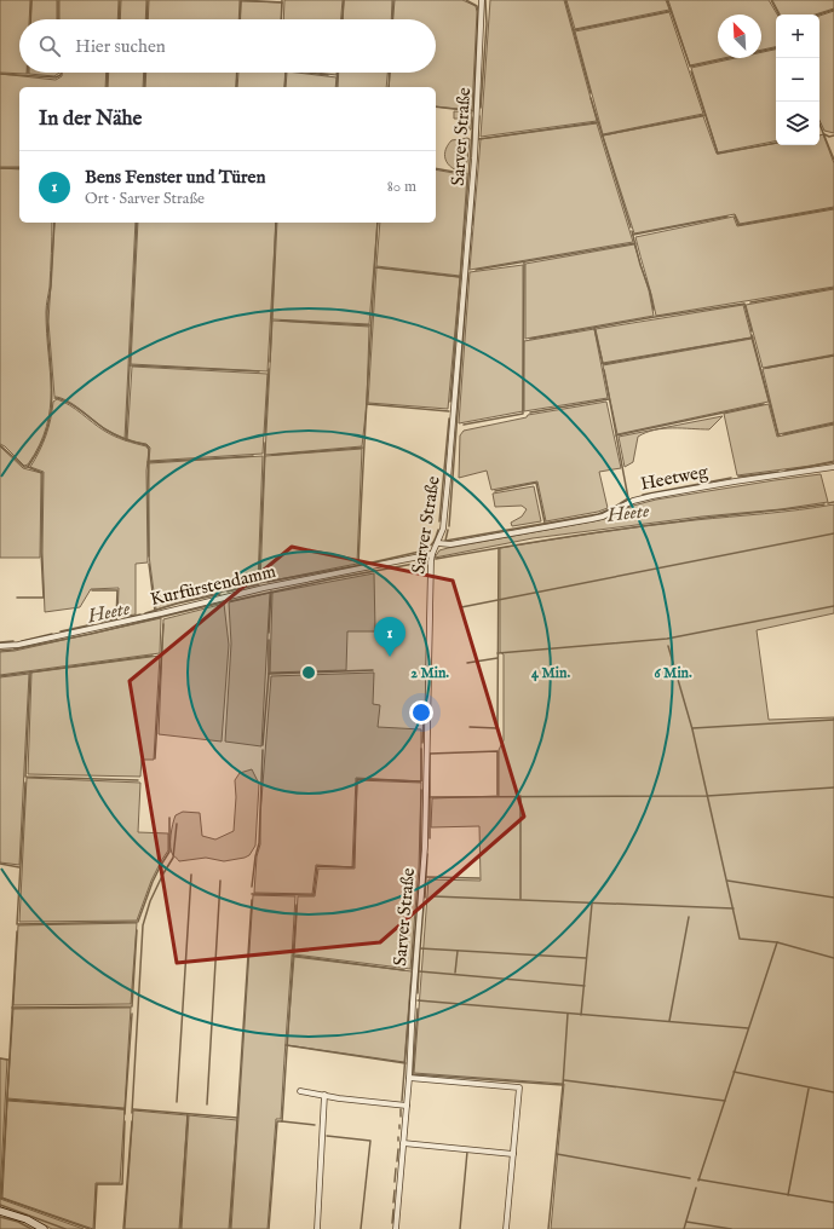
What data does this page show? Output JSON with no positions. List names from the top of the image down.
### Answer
{
  "streets": {
    "street": ["Sarver Straße", "Heetweg", "Kurfürstendamm"]
  },
  "crossings": [
    ["Sarver Straße", "Heetweg"],
    ["Sarver Straße", "Kurfürstendamm"]
  ],
  "water": ["Heete"],
  "north": "top left",
  "page": {
    "map_buttons": ["+", "−"],
    "search": "Hier suchen",
    "heading": "In der Nähe",
    "list": [
      {
        "mark": "1",
        "name": "Bens Fenster und Türen",
        "note": "Ort · Sarver Straße",
        "value": "80 m"
      }
    ],
    "pins": "1"
  },
  "rings": ["2 Min.", "4 Min.", "6 Min."]
}
